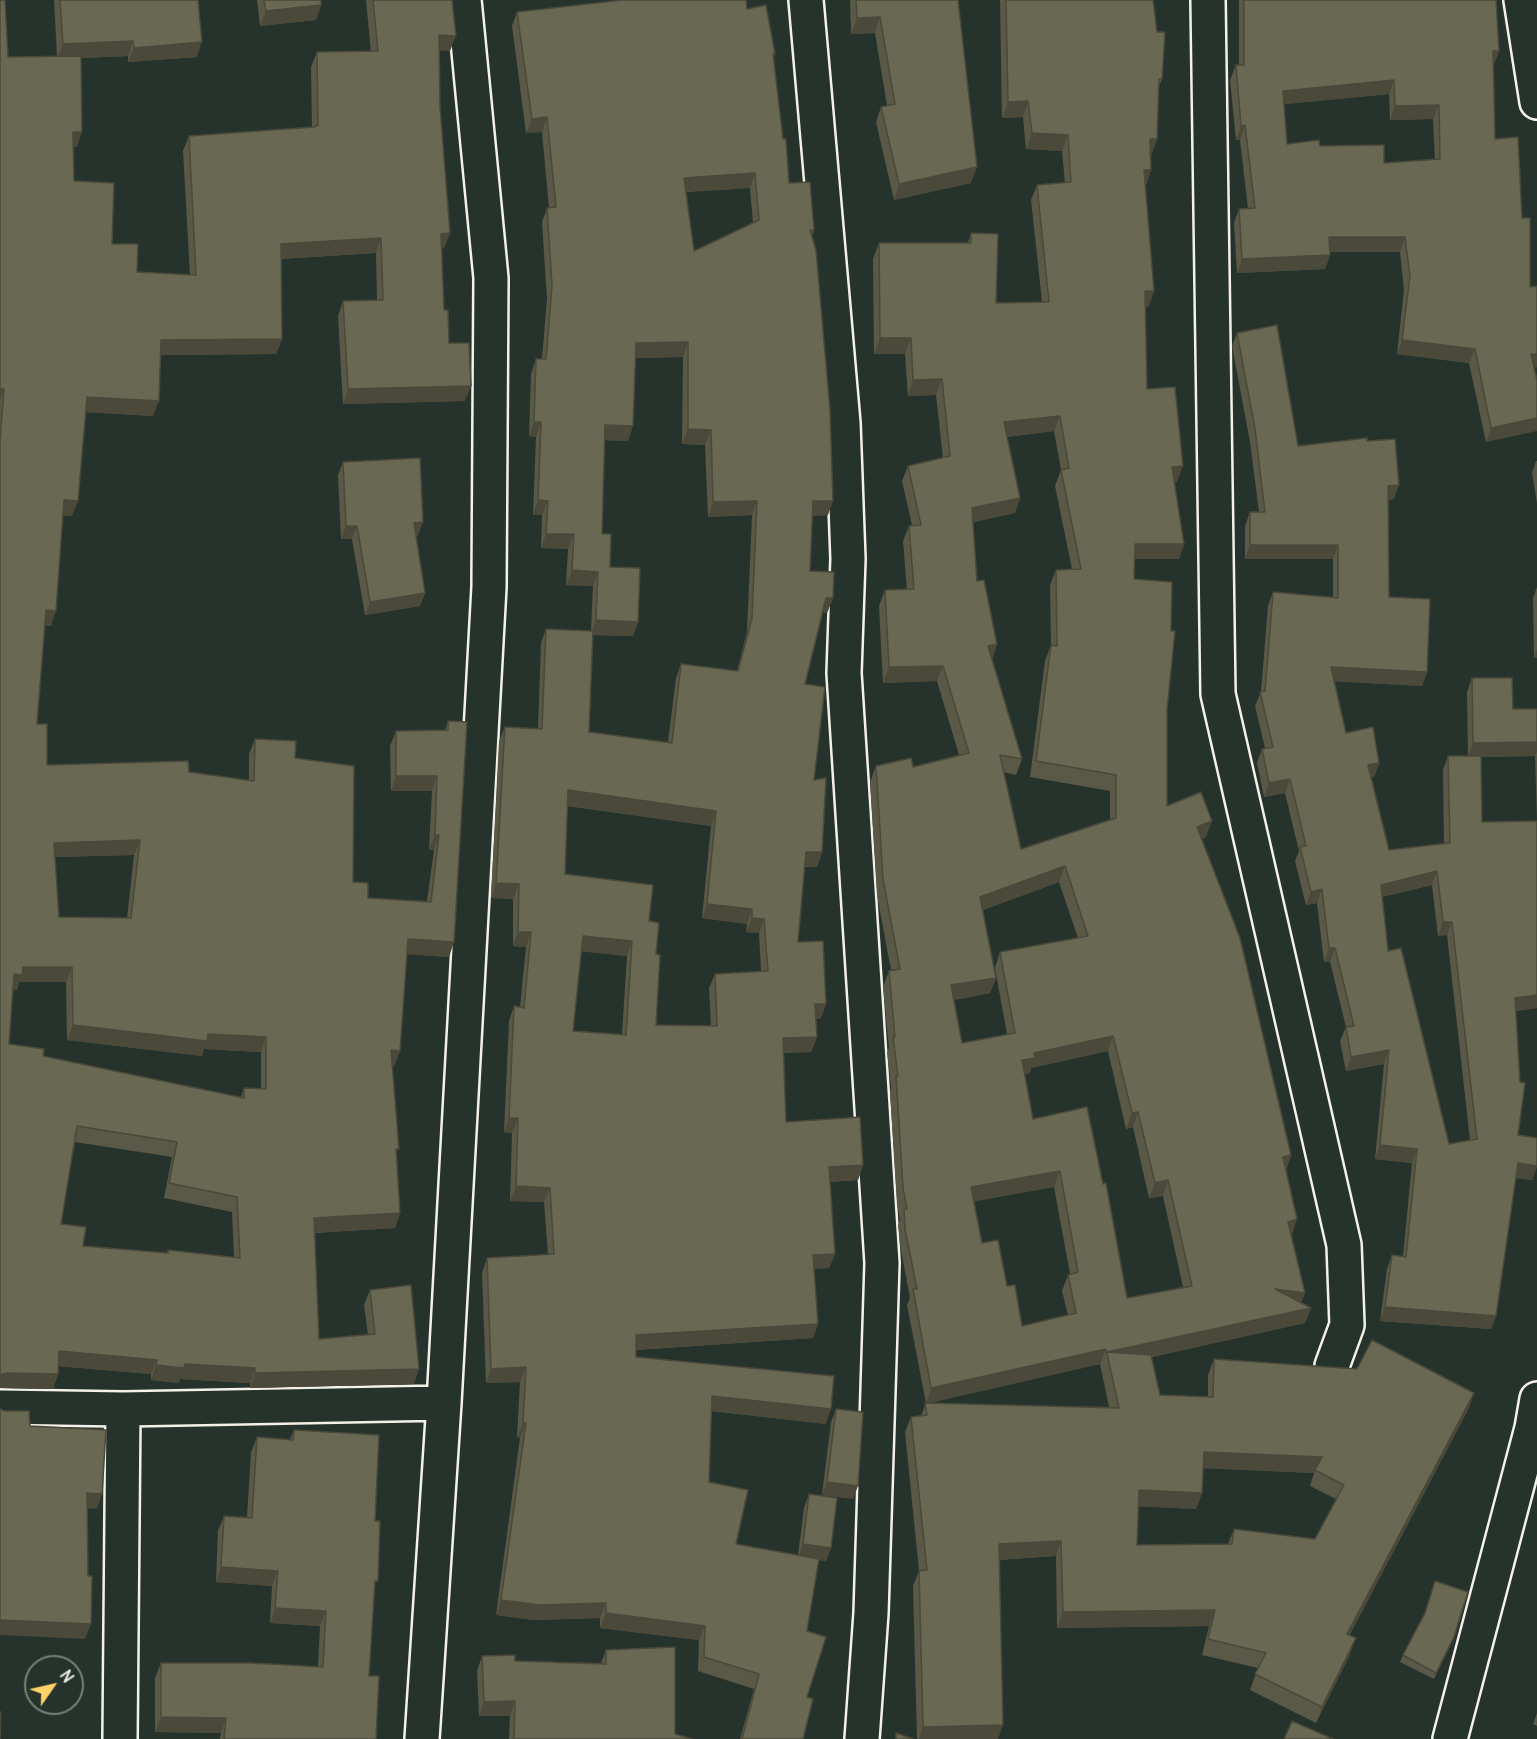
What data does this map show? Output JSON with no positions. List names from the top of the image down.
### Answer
{
  "north": "top right"
}
